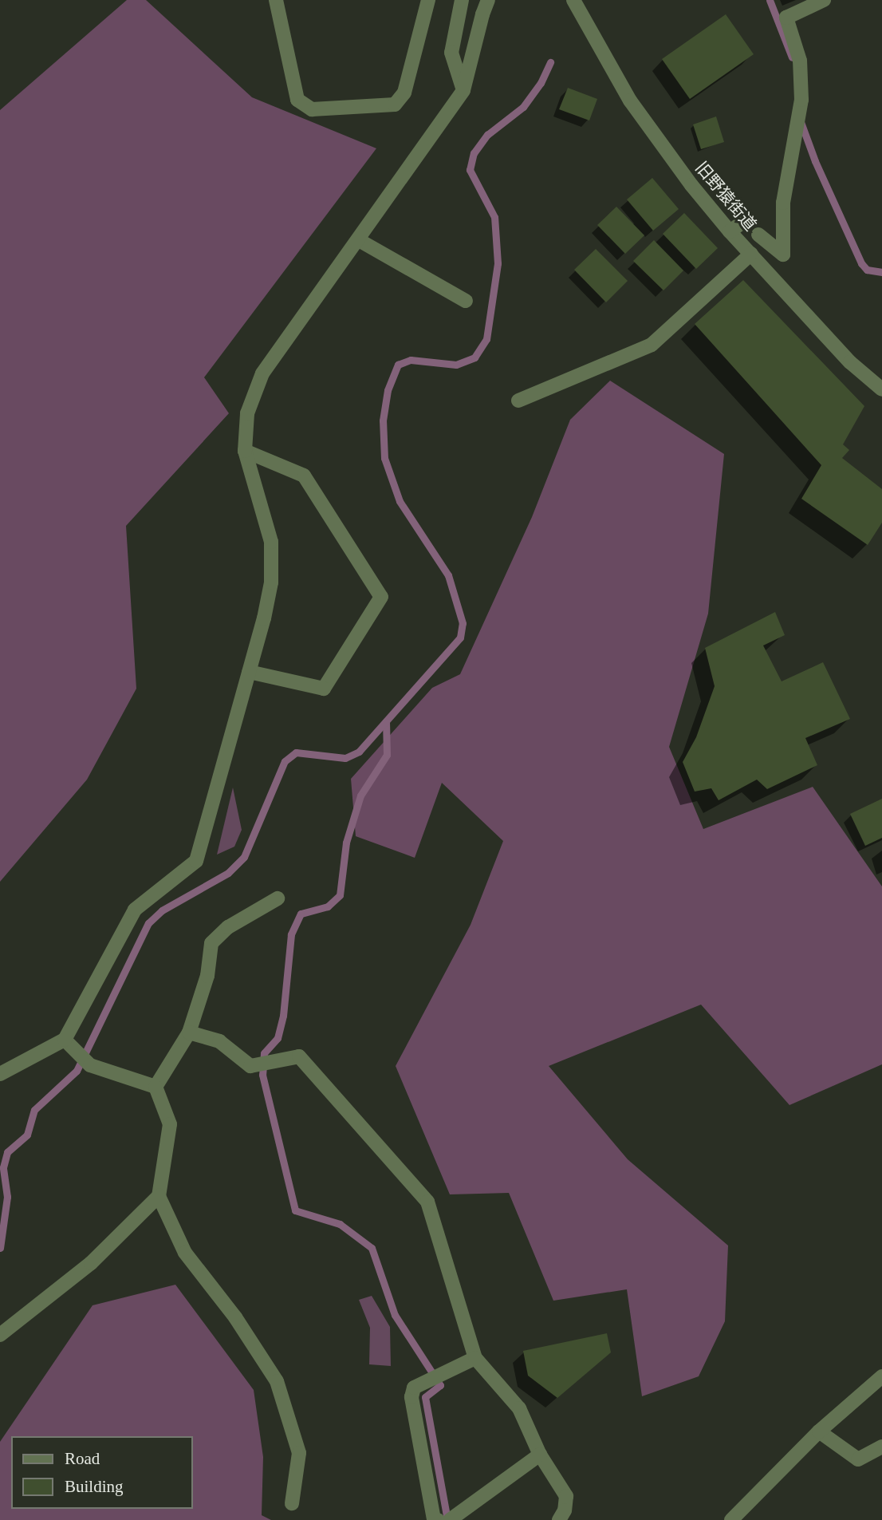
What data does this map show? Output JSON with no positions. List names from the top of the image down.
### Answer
{
  "streets": {
    "street": ["旧野猿街道"]
  },
  "legend": ["Road", "Building"]
}
